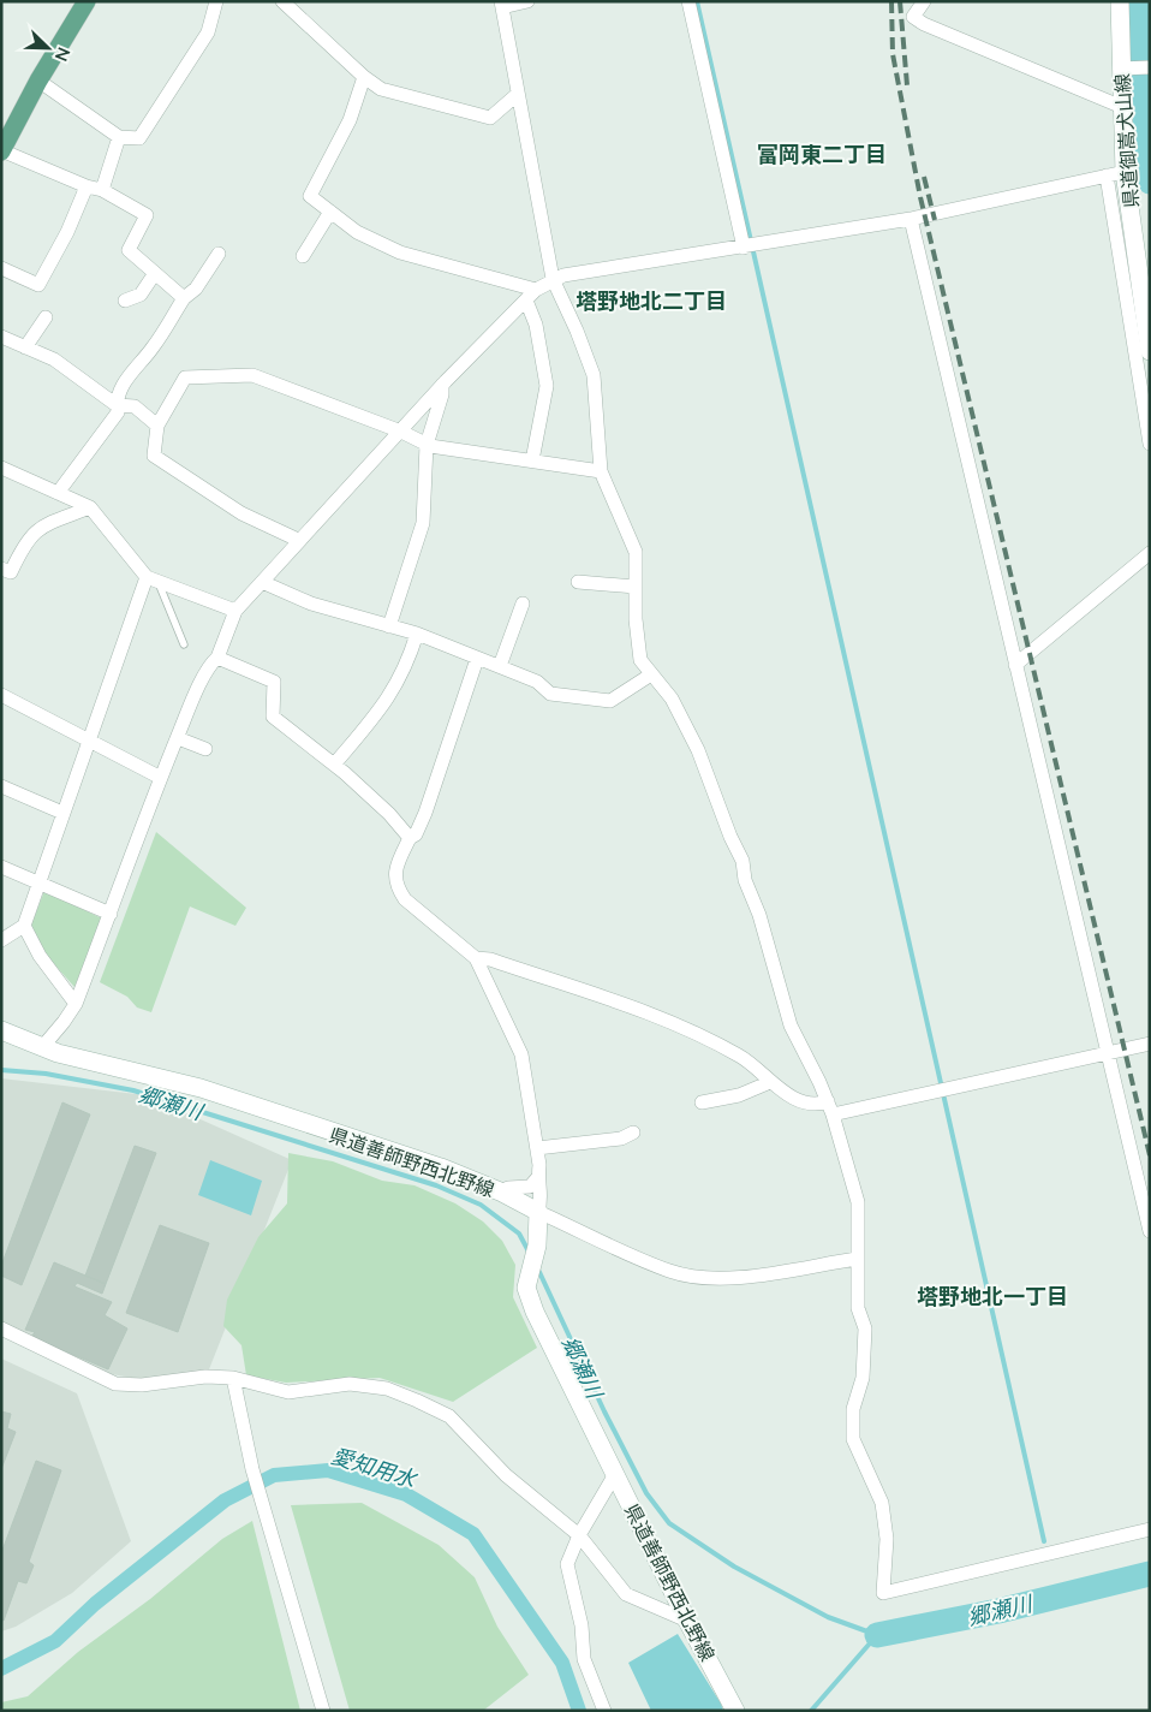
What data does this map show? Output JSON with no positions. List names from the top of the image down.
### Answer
{
  "streets": {
    "main road": ["県道御嵩犬山線", "県道善師野西北野線"]
  },
  "districts": ["富岡東二丁目", "塔野地北二丁目", "塔野地北一丁目"],
  "water": ["郷瀬川", "愛知用水"],
  "north": "bottom right"
}
